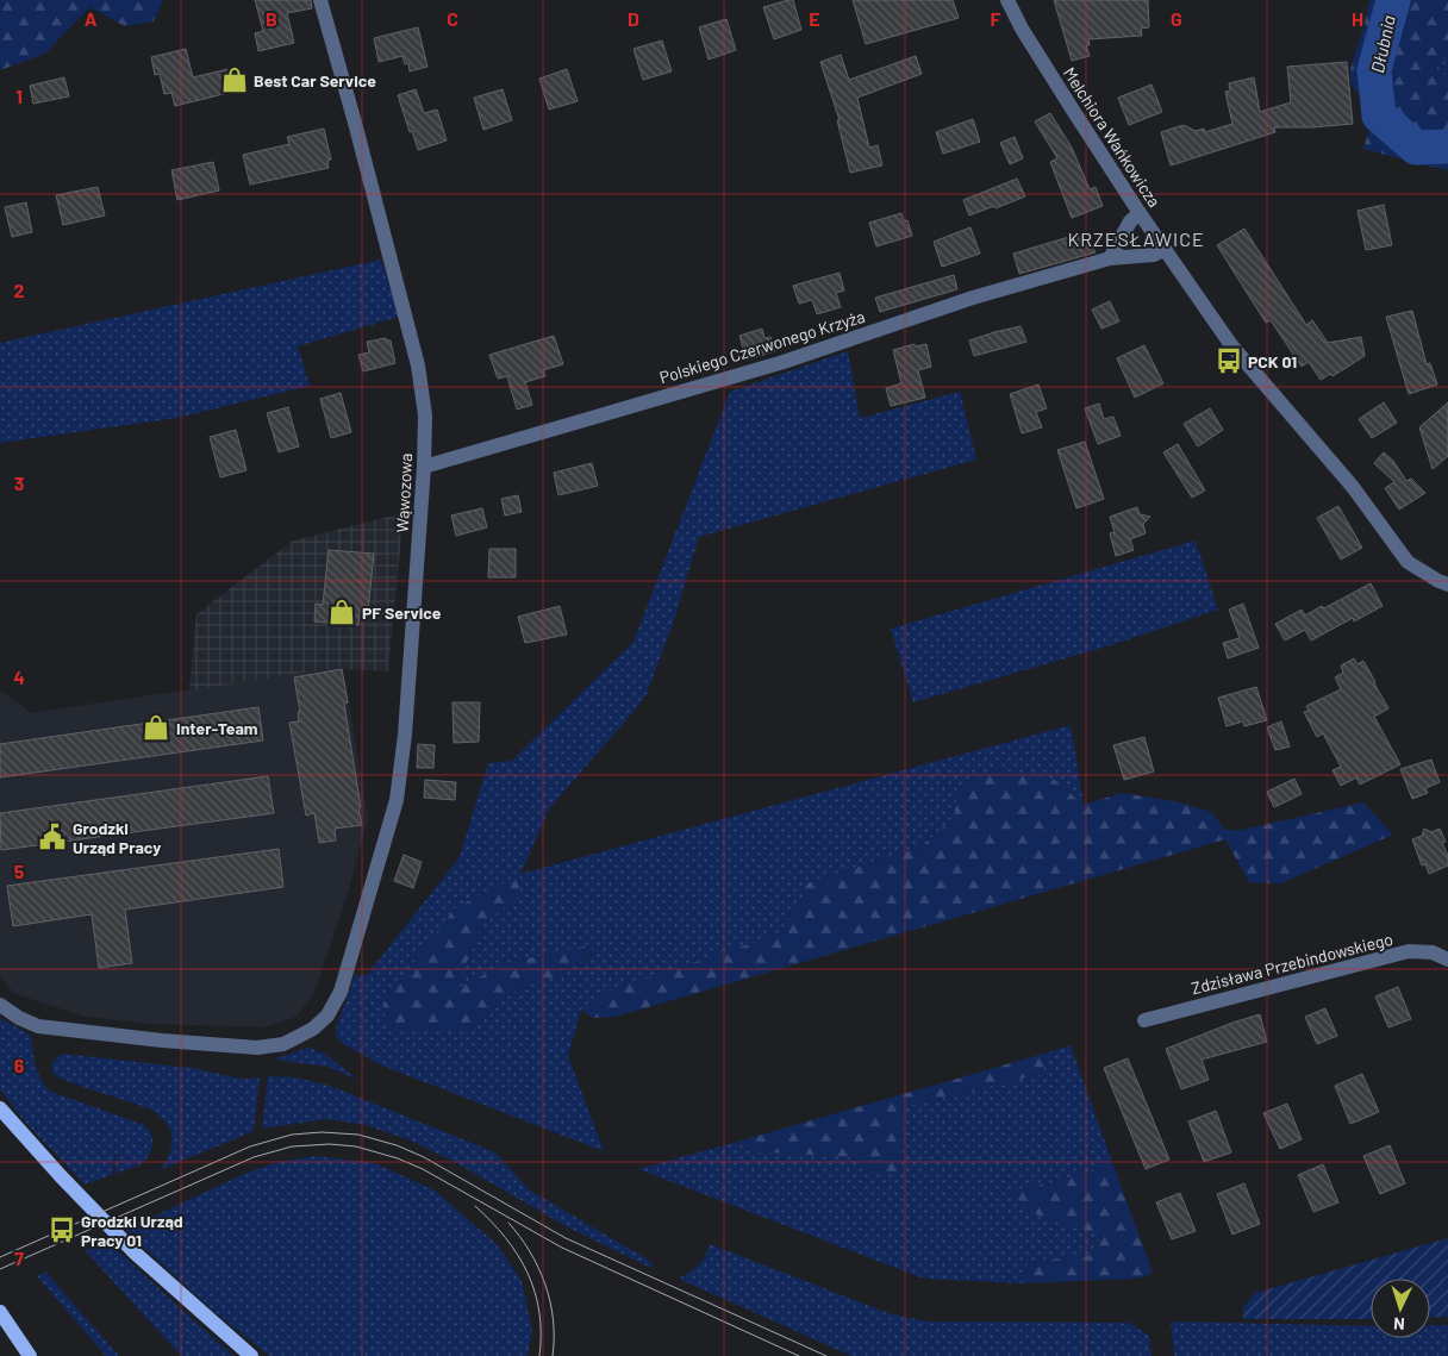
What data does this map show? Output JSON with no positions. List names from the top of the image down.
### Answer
{
  "streets": {
    "street": [
      "Melchiora Wańkowicza",
      "Polskiego Czerwonego Krzyża",
      "Wąwozowa",
      "Zdzisława Przebindowskiego"
    ]
  },
  "crossings": [
    ["Melchiora Wańkowicza", "Polskiego Czerwonego Krzyża"],
    ["Polskiego Czerwonego Krzyża", "Wąwozowa"]
  ],
  "districts": ["KRZESŁAWICE"],
  "water": ["Dłubnia"],
  "places": {
    "shop": ["Best Car Service", "PF Service", "Inter-Team"],
    "bus stop": ["PCK 01", "Grodzki Urząd Pracy 01"],
    "public building": ["Grodzki Urząd Pracy"]
  },
  "north": "bottom",
  "grid": {
    "columns": [
      "A",
      "B",
      "C",
      "D",
      "E",
      "F",
      "G",
      "H"
    ],
    "rows": [
      "1",
      "2",
      "3",
      "4",
      "5",
      "6",
      "7"
    ]
  }
}
